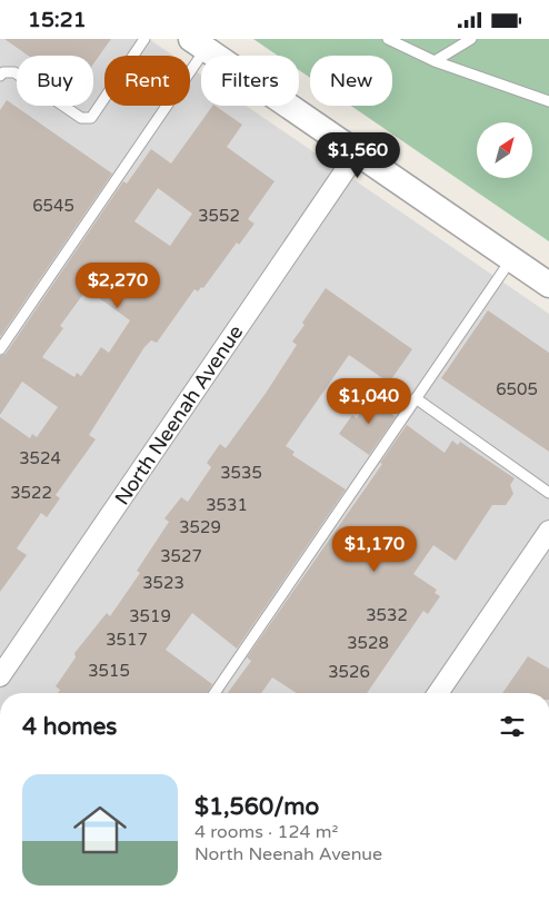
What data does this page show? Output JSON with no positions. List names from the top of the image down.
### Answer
{
  "streets": {
    "street": ["North Neenah Avenue"]
  },
  "house_numbers": [
    "6545",
    "3552",
    "6505",
    "3524",
    "3535",
    "3522",
    "3531",
    "3529",
    "3527",
    "3523",
    "3532",
    "3519",
    "3517",
    "3528",
    "3515",
    "3526"
  ],
  "north": "top right",
  "page": {
    "status": "15:21",
    "chip": [
      "Buy",
      "Rent",
      "Filters",
      "New"
    ],
    "price": [
      "$1,560",
      "$2,270",
      "$1,040",
      "$1,170"
    ],
    "heading": "4 homes",
    "list": [
      {
        "name": "$1,560/mo",
        "note": "4 rooms · 124 m² · North Neenah Avenue"
      }
    ]
  }
}
